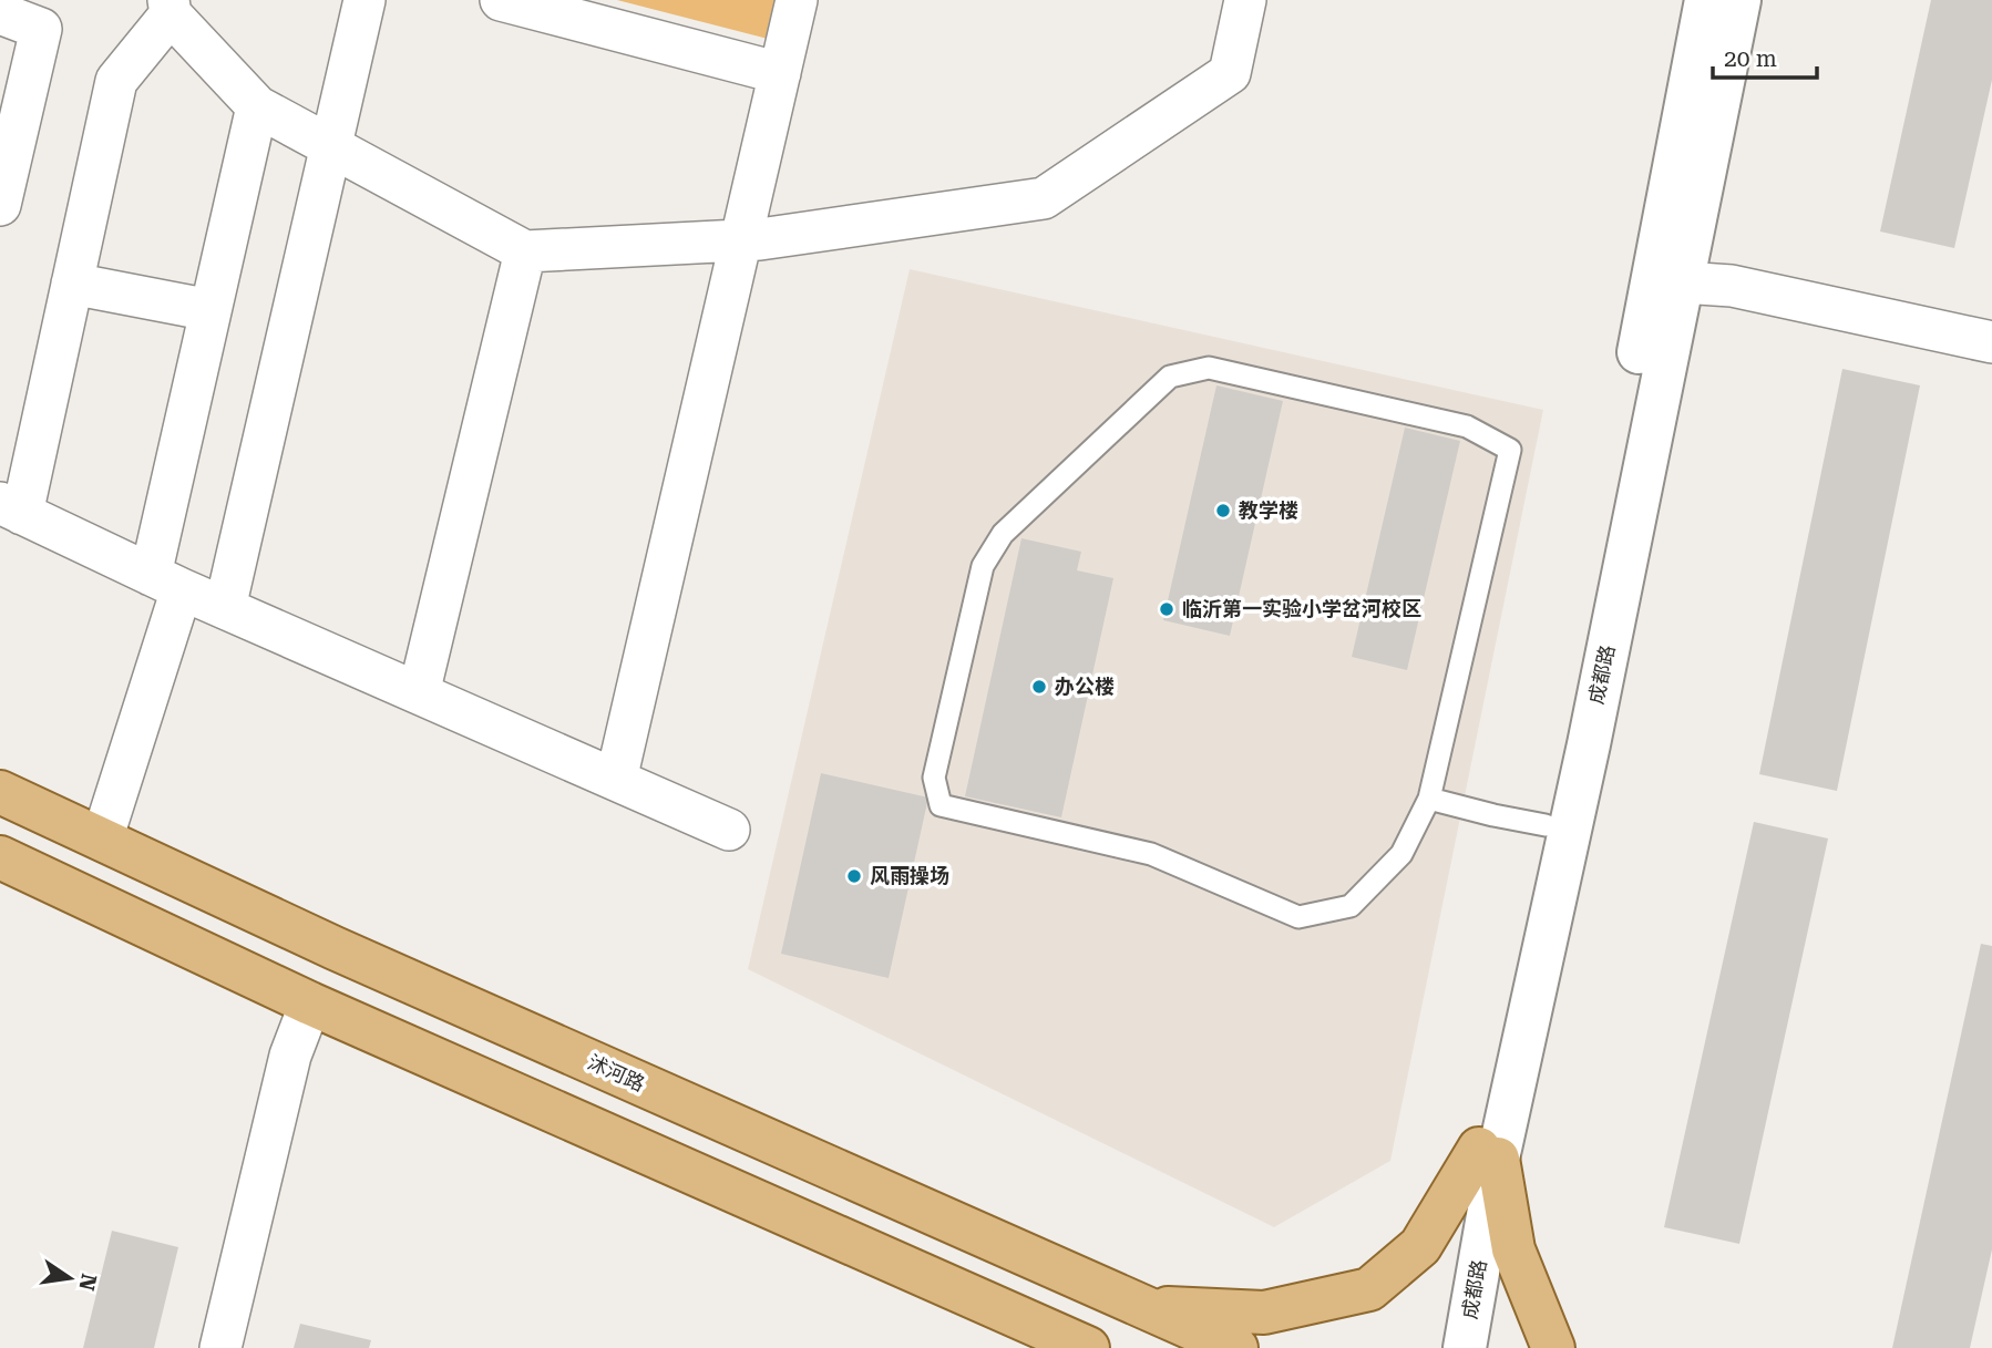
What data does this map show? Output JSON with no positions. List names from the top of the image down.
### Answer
{
  "streets": {
    "main road": ["沭河路"],
    "street": ["成都路"]
  },
  "places": [
    "教学楼",
    "临沂第一实验小学岔河校区",
    "办公楼",
    "风雨操场"
  ],
  "scale_bar": "20 m",
  "north": "right"
}
